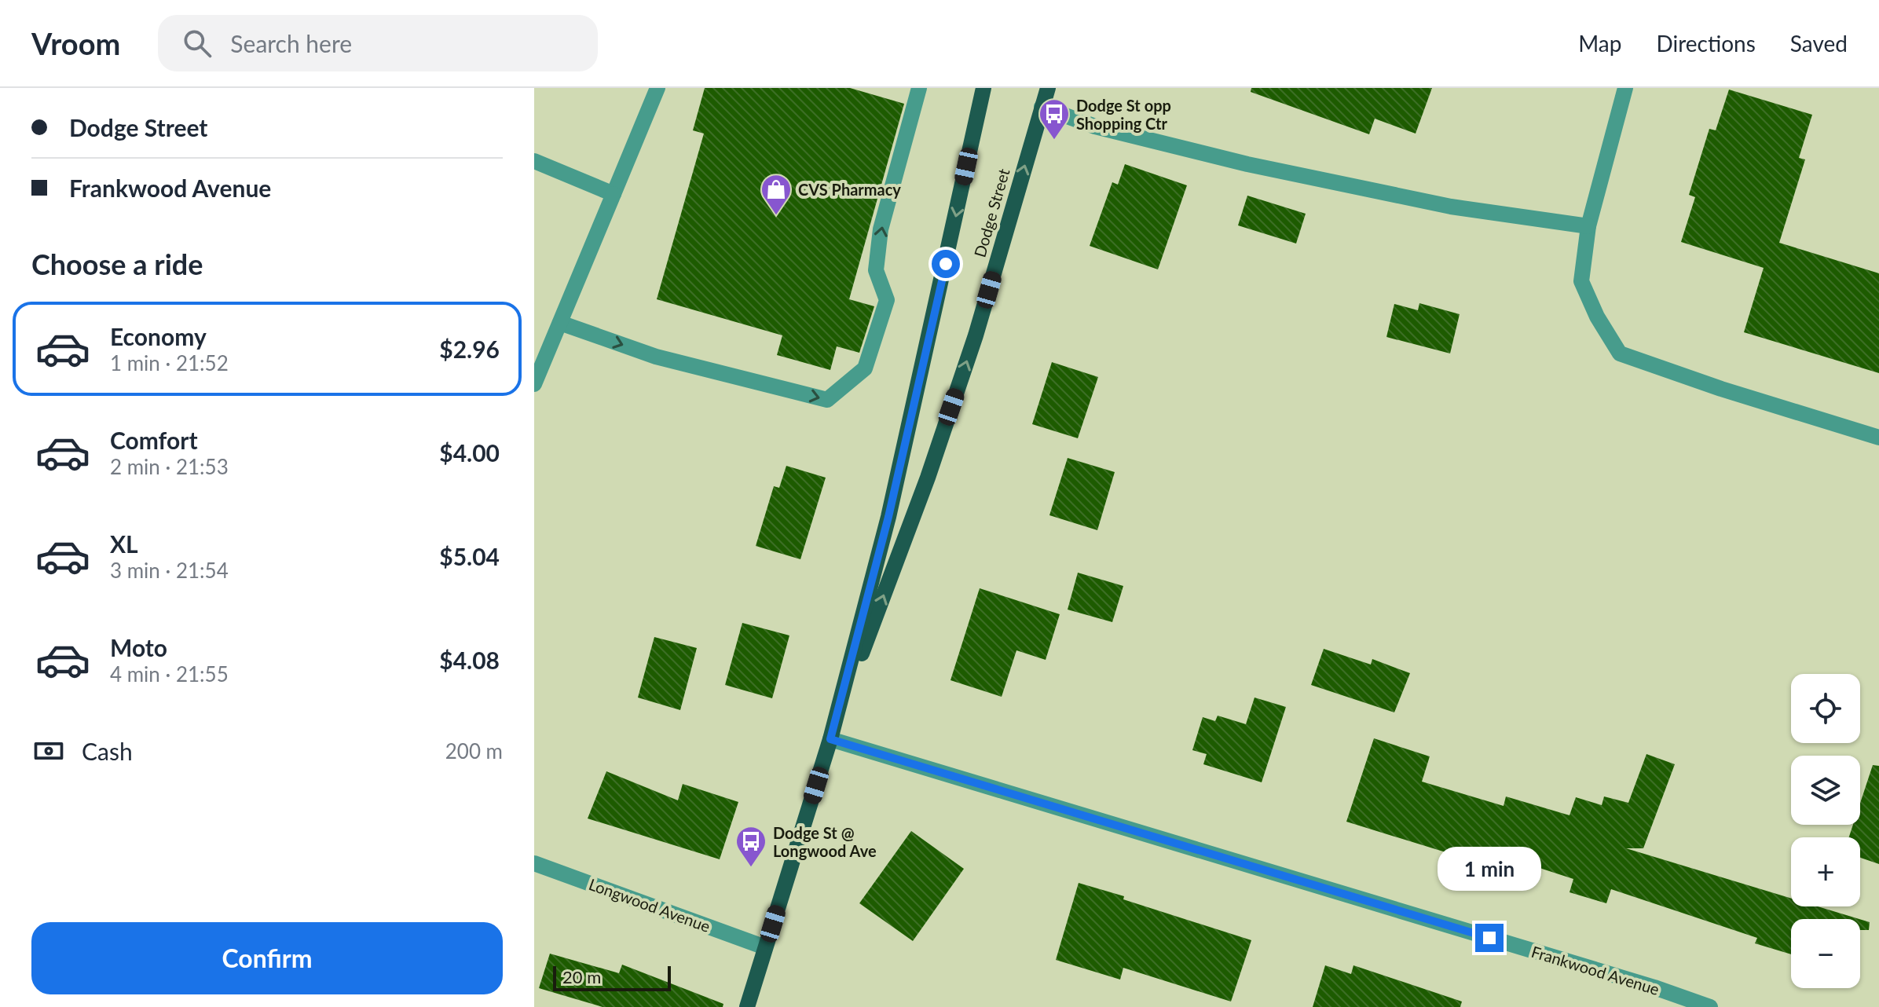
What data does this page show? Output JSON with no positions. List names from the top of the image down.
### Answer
{
  "streets": {
    "main road": ["Dodge Street"],
    "street": ["Longwood Avenue", "Frankwood Avenue"]
  },
  "crossings": [
    ["Dodge Street", "Longwood Avenue"],
    ["Dodge Street", "Frankwood Avenue"]
  ],
  "places": {
    "bus stop": ["Dodge St opp Shopping Ctr", "Dodge St @ Longwood Ave"],
    "shop": ["CVS Pharmacy"]
  },
  "scale_bar": "20 m",
  "page": {
    "header": "Vroom",
    "search": "Search here",
    "nav": ["Map", "Directions", "Saved"],
    "banner": ["Dodge Street", "Frankwood Avenue"],
    "heading": "Choose a ride",
    "list": [
      {
        "name": "Economy",
        "note": "1 min · 21:52",
        "value": "$2.96"
      },
      {
        "name": "Comfort",
        "note": "2 min · 21:53",
        "value": "$4.00"
      },
      {
        "name": "XL",
        "note": "3 min · 21:54",
        "value": "$5.04"
      },
      {
        "name": "Moto",
        "note": "4 min · 21:55",
        "value": "$4.08"
      }
    ],
    "map_buttons": ["+", "−"],
    "pay": ["Cash", "200 m"],
    "bubble": "1 min",
    "buttons": "Confirm",
    "scale": "20 m"
  }
}
